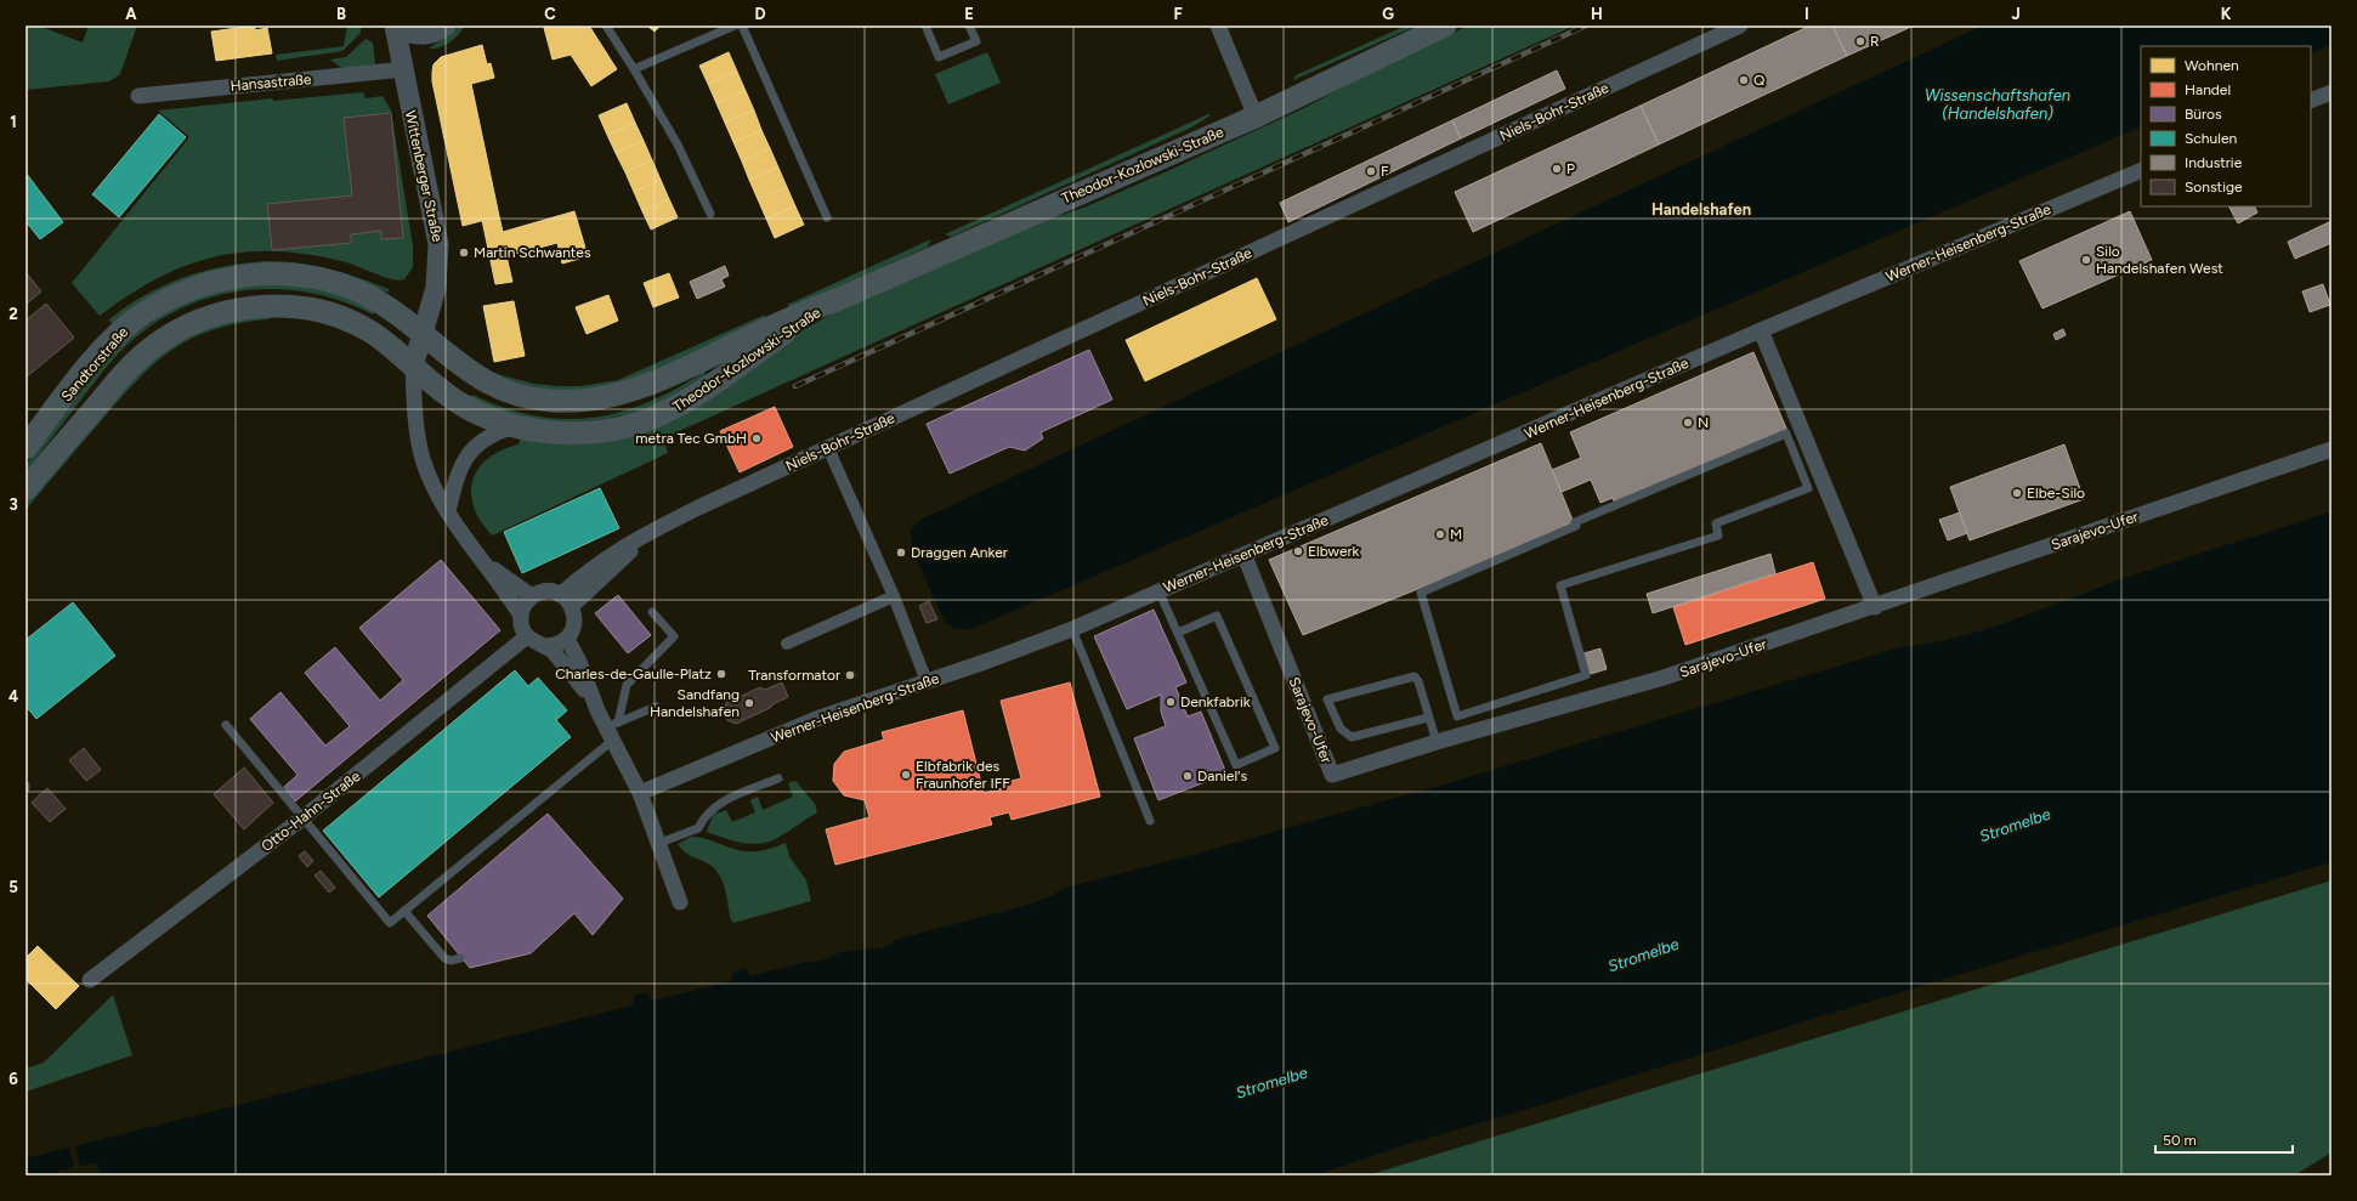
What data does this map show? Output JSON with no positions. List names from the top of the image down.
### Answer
{
  "streets": {
    "main road": ["Theodor-Kozlowski-Straße", "Sandtorstraße"],
    "street": [
      "Hansastraße",
      "Niels-Bohr-Straße",
      "Wittenberger Straße",
      "Werner-Heisenberg-Straße",
      "Sarajevo-Ufer",
      "Otto-Hahn-Straße"
    ]
  },
  "crossings": [
    ["Hansastraße", "Wittenberger Straße"],
    ["Niels-Bohr-Straße", "Otto-Hahn-Straße"],
    ["Theodor-Kozlowski-Straße", "Wittenberger Straße"],
    ["Theodor-Kozlowski-Straße", "Sandtorstraße"],
    ["Wittenberger Straße", "Sandtorstraße"],
    ["Werner-Heisenberg-Straße", "Sarajevo-Ufer"]
  ],
  "districts": ["Handelshafen"],
  "water": ["Wissenschaftshafen (Handelshafen)", "Stromelbe"],
  "places": [
    "R",
    "Q",
    "P",
    "F",
    "Martin Schwantes",
    "Silo Handelshafen West",
    "N",
    "metra Tec GmbH",
    "Elbe-Silo",
    "M",
    "Elbwerk",
    "Draggen Anker",
    "Charles-de-Gaulle-Platz",
    "Transformator",
    "Denkfabrik",
    "Sandfang Handelshafen",
    "Elbfabrik des Fraunhofer IFF",
    "Daniel's"
  ],
  "legend": [
    "Wohnen",
    "Handel",
    "Büros",
    "Schulen",
    "Industrie",
    "Sonstige"
  ],
  "scale_bar": "50 m",
  "grid": {
    "columns": [
      "A",
      "B",
      "C",
      "D",
      "E",
      "F",
      "G",
      "H",
      "I",
      "J",
      "K"
    ],
    "rows": [
      "1",
      "2",
      "3",
      "4",
      "5",
      "6"
    ]
  }
}
